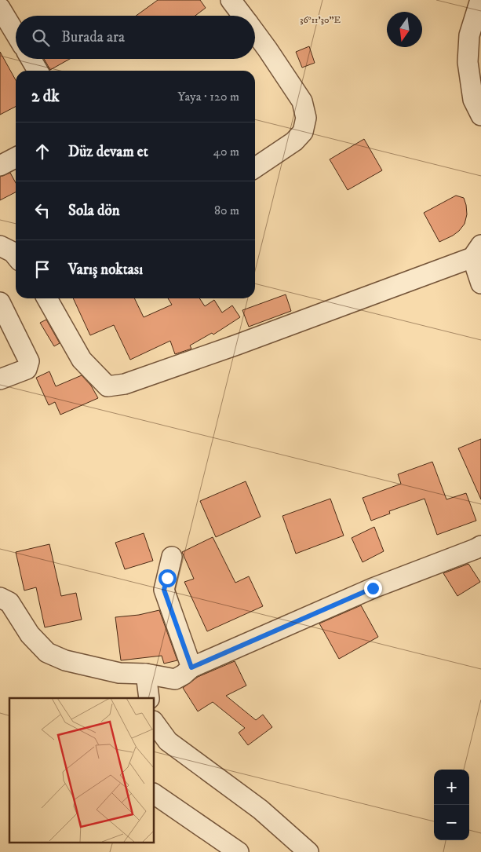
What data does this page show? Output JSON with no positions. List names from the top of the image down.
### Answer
{
  "north": "bottom",
  "page": {
    "search": "Burada ara",
    "heading": ["2 dk", "Yaya · 120 m"],
    "list": [
      ["Düz devam et", "40 m"],
      ["Sola dön", "80 m"],
      "Varış noktası"
    ],
    "map_buttons": ["+", "−"]
  },
  "coordinates": ["36°11'30\"E"]
}
